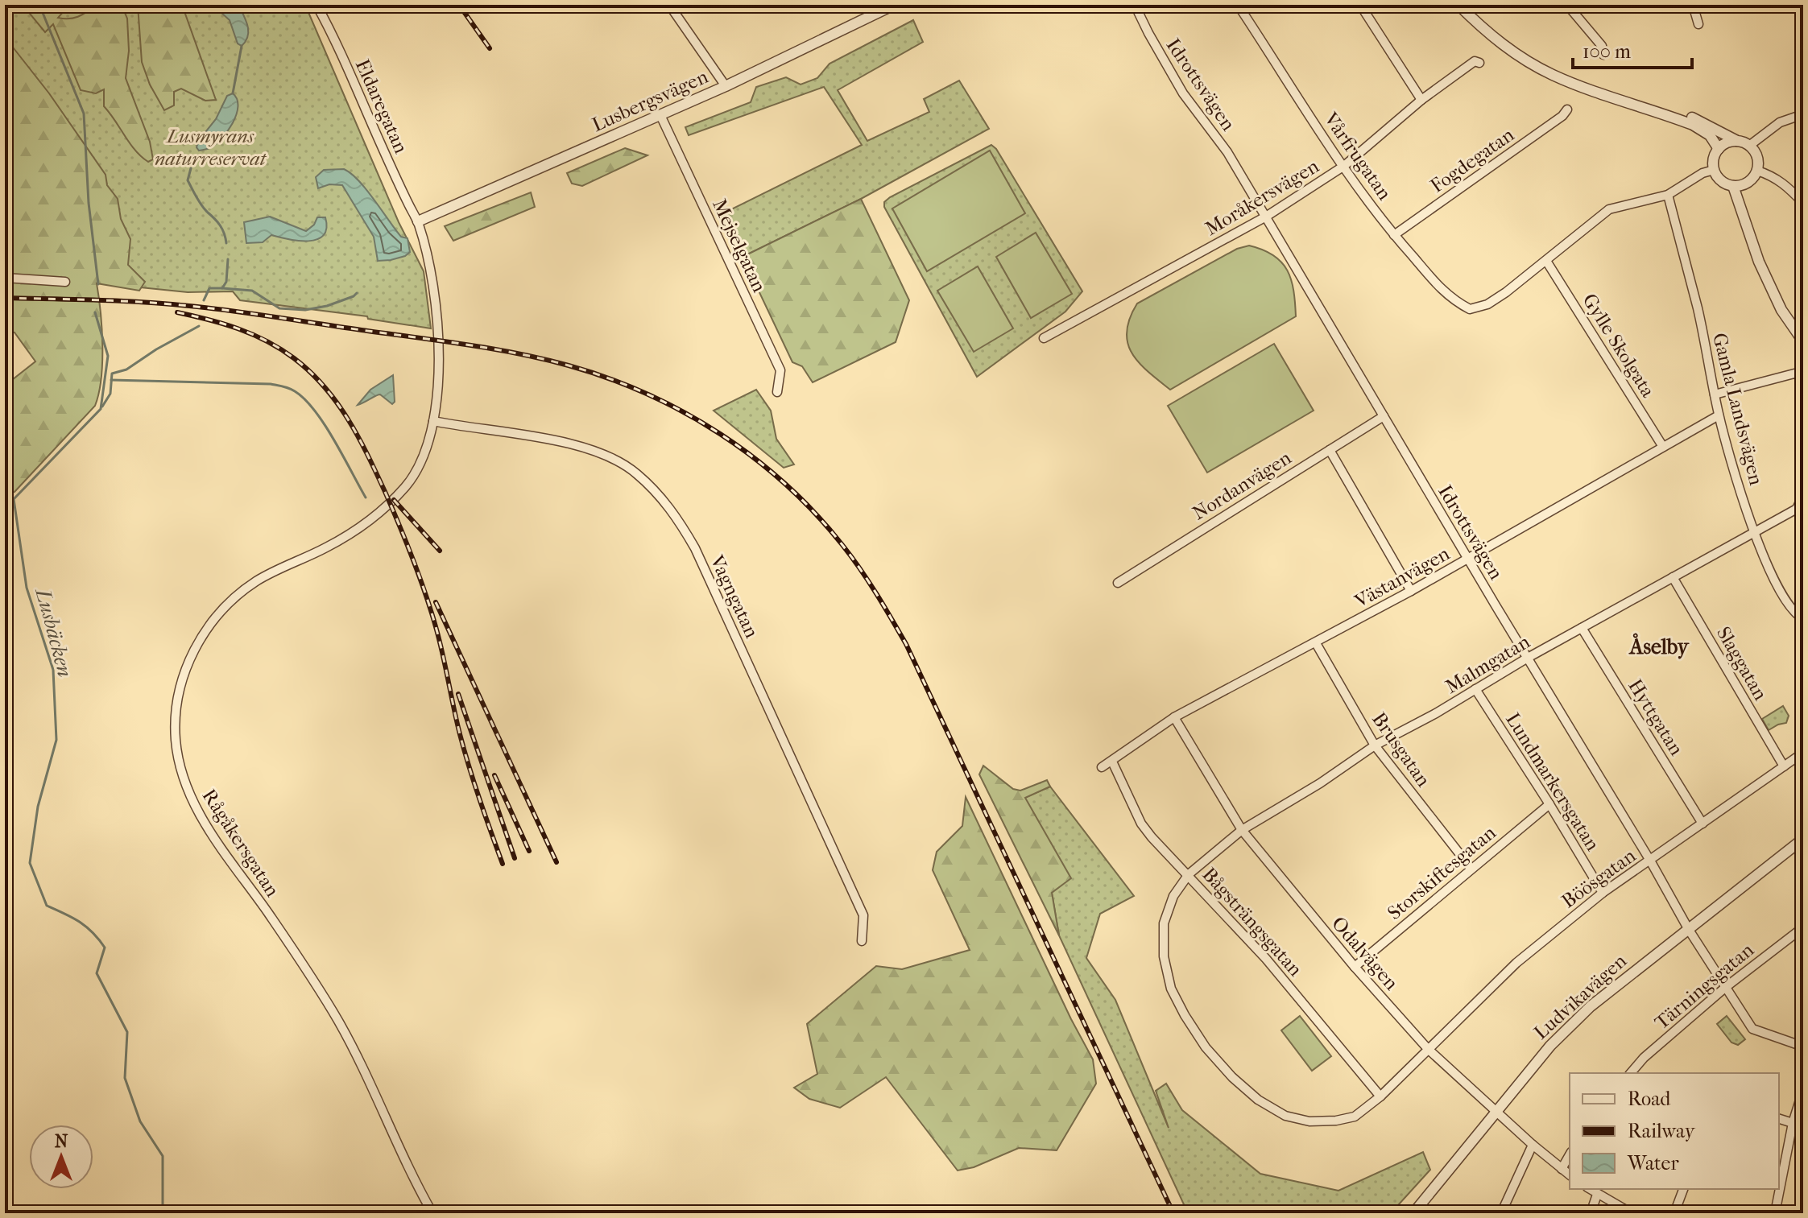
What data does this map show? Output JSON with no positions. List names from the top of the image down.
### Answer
{
  "streets": {
    "street": [
      "Idrottsvägen",
      "Lusbergsvägen",
      "Eldaregatan",
      "Vårfrugatan",
      "Fogdegatan",
      "Moråkersvägen",
      "Mejselgatan",
      "Gylle Skolgata",
      "Gamla Landsvägen",
      "Nordanvägen",
      "Västanvägen",
      "Vagngatan",
      "Slaggatan",
      "Malmgatan",
      "Hyttgatan",
      "Brusgatan",
      "Lundmarkersgatan",
      "Rågåkersgatan",
      "Storskiftesgatan",
      "Böösgatan",
      "Bågsträngsgatan",
      "Odalvägen",
      "Tärningsgatan",
      "Ludvikavägen"
    ]
  },
  "crossings": [
    ["Idrottsvägen", "Moråkersvägen"],
    ["Idrottsvägen", "Nordanvägen"],
    ["Idrottsvägen", "Västanvägen"],
    ["Idrottsvägen", "Malmgatan"],
    ["Idrottsvägen", "Böösgatan"],
    ["Idrottsvägen", "Tärningsgatan"],
    ["Idrottsvägen", "Ludvikavägen"],
    ["Lusbergsvägen", "Eldaregatan"],
    ["Lusbergsvägen", "Mejselgatan"],
    ["Lusbergsvägen", "Rågåkersgatan"],
    ["Eldaregatan", "Rågåkersgatan"],
    ["Vårfrugatan", "Fogdegatan"],
    ["Vårfrugatan", "Moråkersvägen"],
    ["Vårfrugatan", "Gylle Skolgata"],
    ["Gylle Skolgata", "Västanvägen"],
    ["Gamla Landsvägen", "Västanvägen"],
    ["Gamla Landsvägen", "Malmgatan"],
    ["Västanvägen", "Brusgatan"],
    ["Västanvägen", "Bågsträngsgatan"],
    ["Västanvägen", "Odalvägen"],
    ["Vagngatan", "Rågåkersgatan"],
    ["Slaggatan", "Malmgatan"],
    ["Slaggatan", "Böösgatan"],
    ["Malmgatan", "Hyttgatan"],
    ["Malmgatan", "Brusgatan"],
    ["Malmgatan", "Lundmarkersgatan"],
    ["Malmgatan", "Böösgatan"],
    ["Malmgatan", "Bågsträngsgatan"],
    ["Malmgatan", "Odalvägen"],
    ["Hyttgatan", "Böösgatan"],
    ["Brusgatan", "Storskiftesgatan"],
    ["Lundmarkersgatan", "Storskiftesgatan"],
    ["Lundmarkersgatan", "Böösgatan"],
    ["Storskiftesgatan", "Odalvägen"],
    ["Böösgatan", "Bågsträngsgatan"],
    ["Böösgatan", "Odalvägen"],
    ["Odalvägen", "Ludvikavägen"]
  ],
  "districts": ["Åselby"],
  "water": ["Lusbäcken"],
  "parks": ["Lusmyrans naturreservat"],
  "legend": ["Road", "Railway", "Water"],
  "scale_bar": "100 m",
  "north": "top"
}
